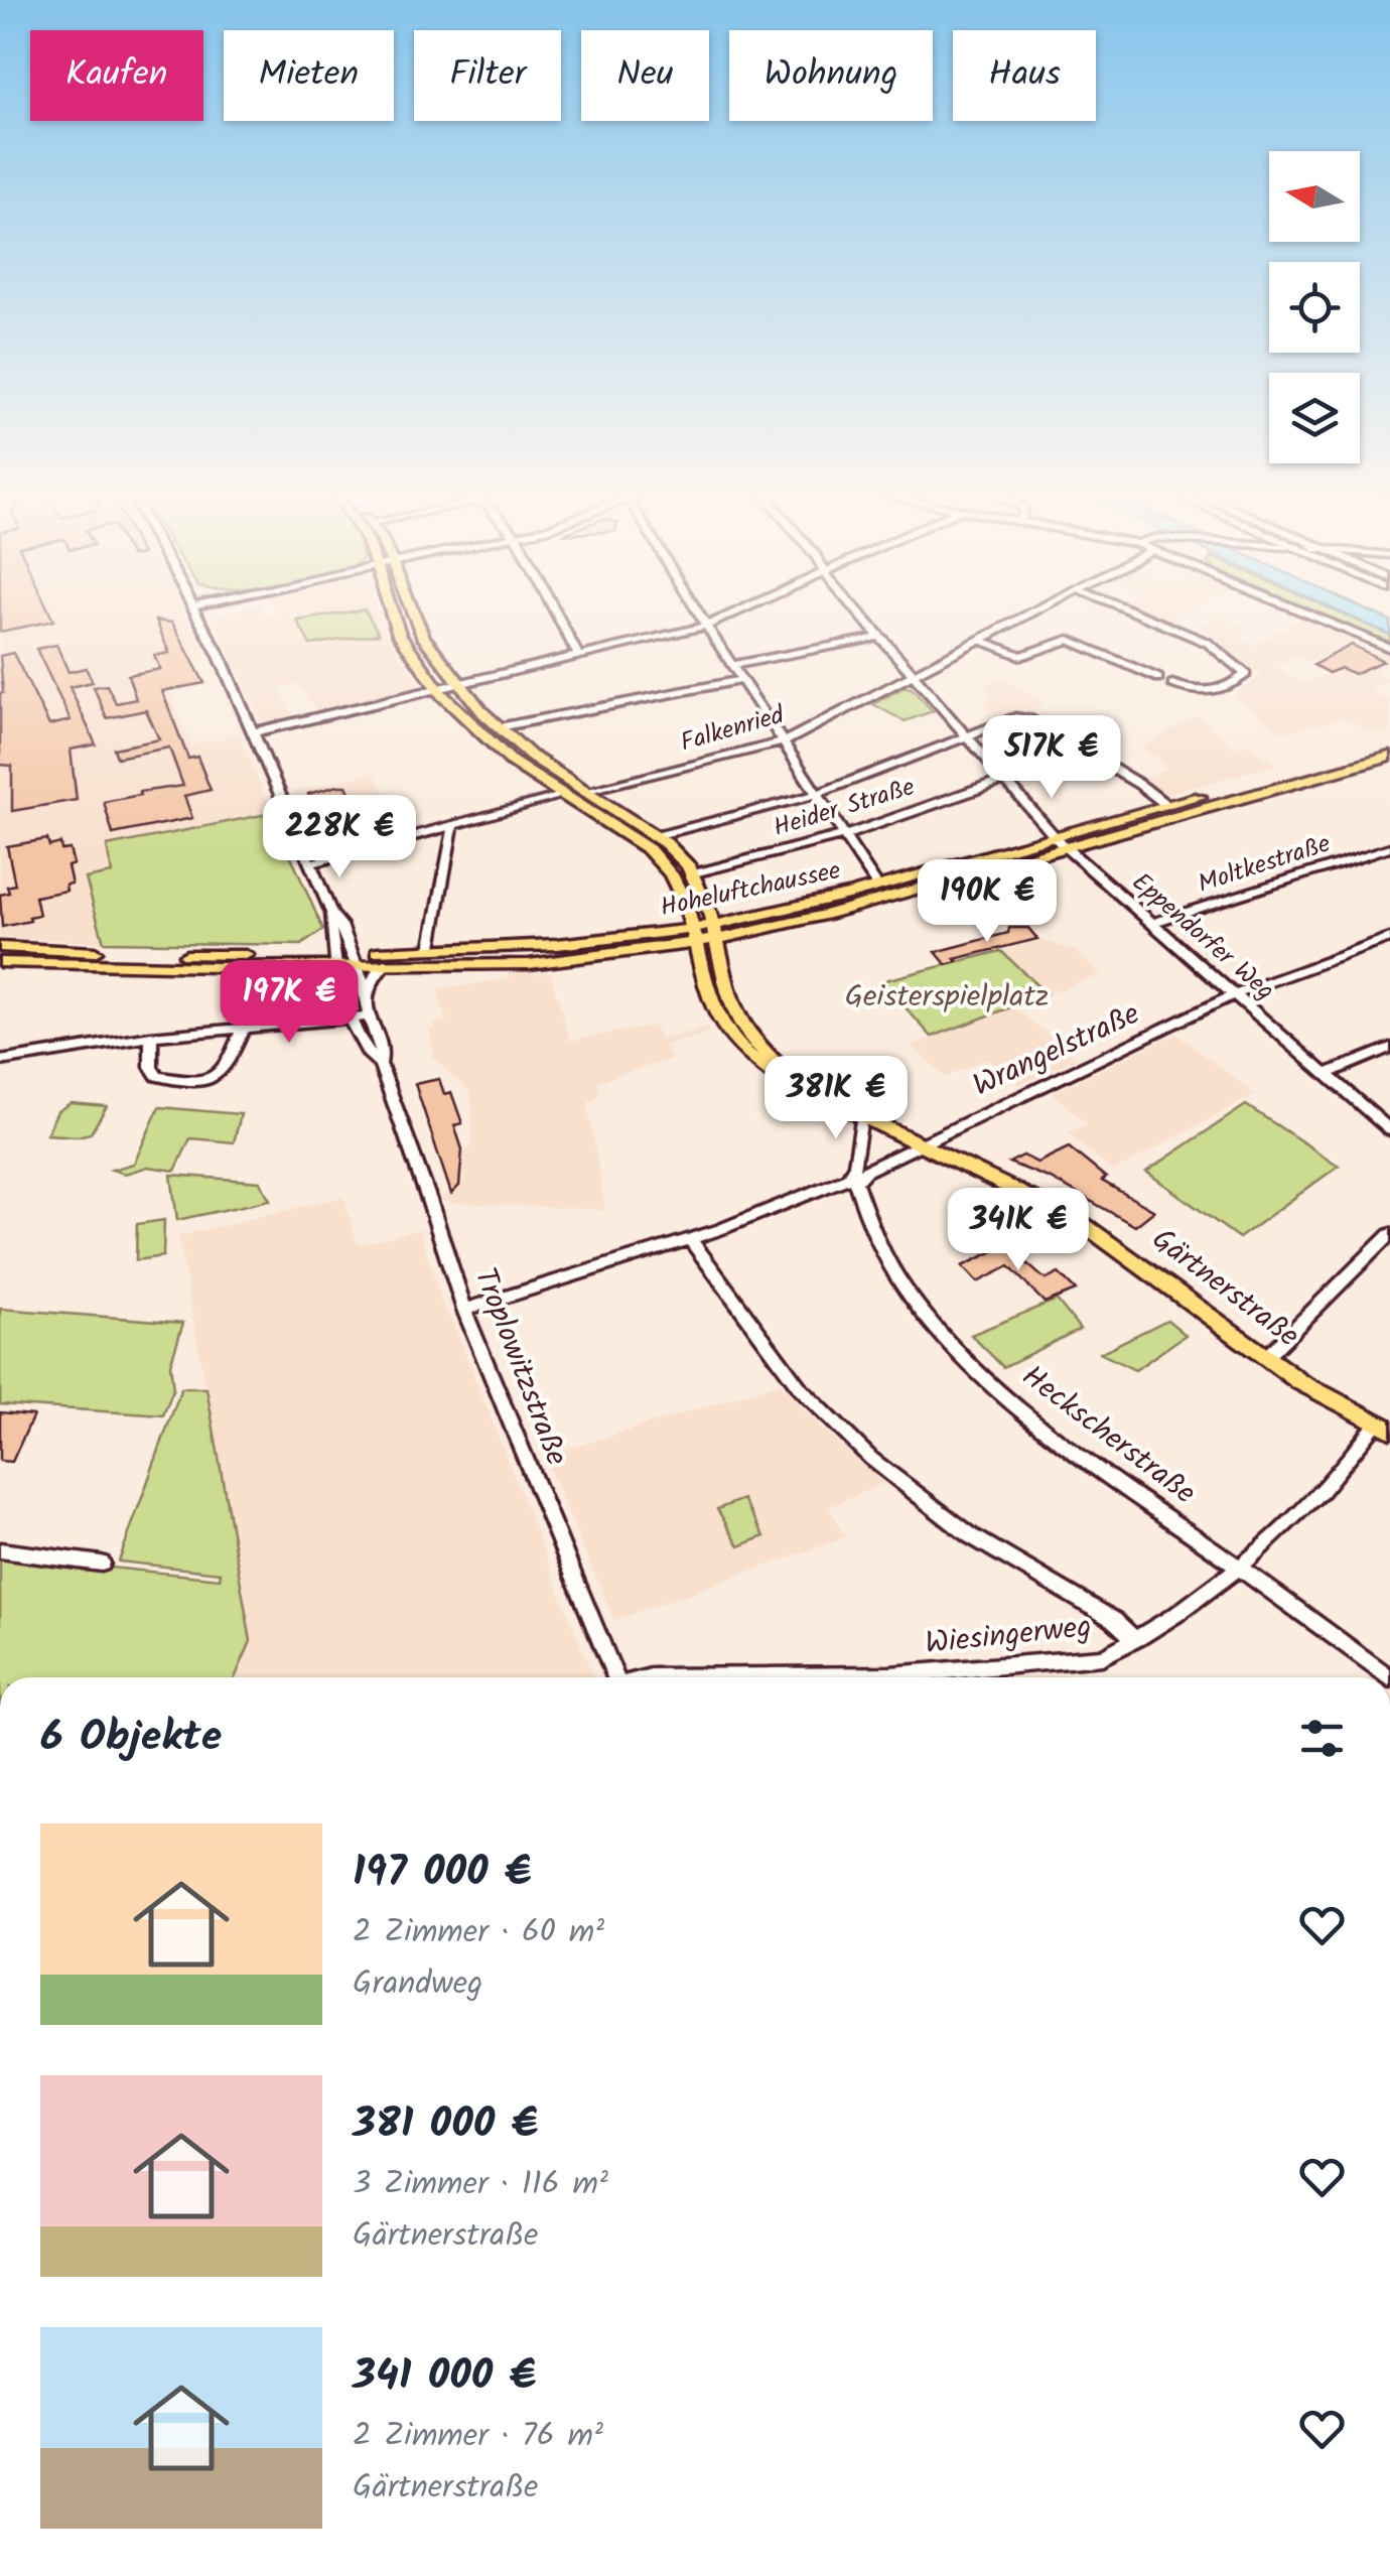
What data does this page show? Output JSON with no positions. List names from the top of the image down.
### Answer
{
  "streets": {
    "main road": ["Hoheluftchaussee", "Gärtnerstraße"],
    "street": [
      "Falkenried",
      "Heider Straße",
      "Moltkestraße",
      "Eppendorfer Weg",
      "Wrangelstraße",
      "Troplowitzstraße",
      "Heckscherstraße",
      "Wiesingerweg"
    ]
  },
  "crossings": [
    ["Falkenried", "Eppendorfer Weg"],
    ["Heider Straße", "Eppendorfer Weg"],
    ["Heider Straße", "Gärtnerstraße"],
    ["Moltkestraße", "Eppendorfer Weg"],
    ["Hoheluftchaussee", "Eppendorfer Weg"],
    ["Hoheluftchaussee", "Gärtnerstraße"],
    ["Hoheluftchaussee", "Troplowitzstraße"],
    ["Eppendorfer Weg", "Wrangelstraße"],
    ["Wrangelstraße", "Gärtnerstraße"],
    ["Wrangelstraße", "Troplowitzstraße"],
    ["Wrangelstraße", "Heckscherstraße"],
    ["Gärtnerstraße", "Wiesingerweg"],
    ["Heckscherstraße", "Wiesingerweg"]
  ],
  "parks": ["Geisterspielplatz"],
  "north": "left",
  "page": {
    "chip": [
      "Kaufen",
      "Mieten",
      "Filter",
      "Neu",
      "Wohnung",
      "Haus"
    ],
    "price": [
      "517K €",
      "228K €",
      "190K €",
      "197K €",
      "381K €",
      "341K €"
    ],
    "heading": "6 Objekte",
    "list": [
      {
        "name": "197 000 €",
        "note": "2 Zimmer · 60 m² · Grandweg"
      },
      {
        "name": "381 000 €",
        "note": "3 Zimmer · 116 m² · Gärtnerstraße"
      },
      {
        "name": "341 000 €",
        "note": "2 Zimmer · 76 m² · Gärtnerstraße"
      }
    ]
  }
}
